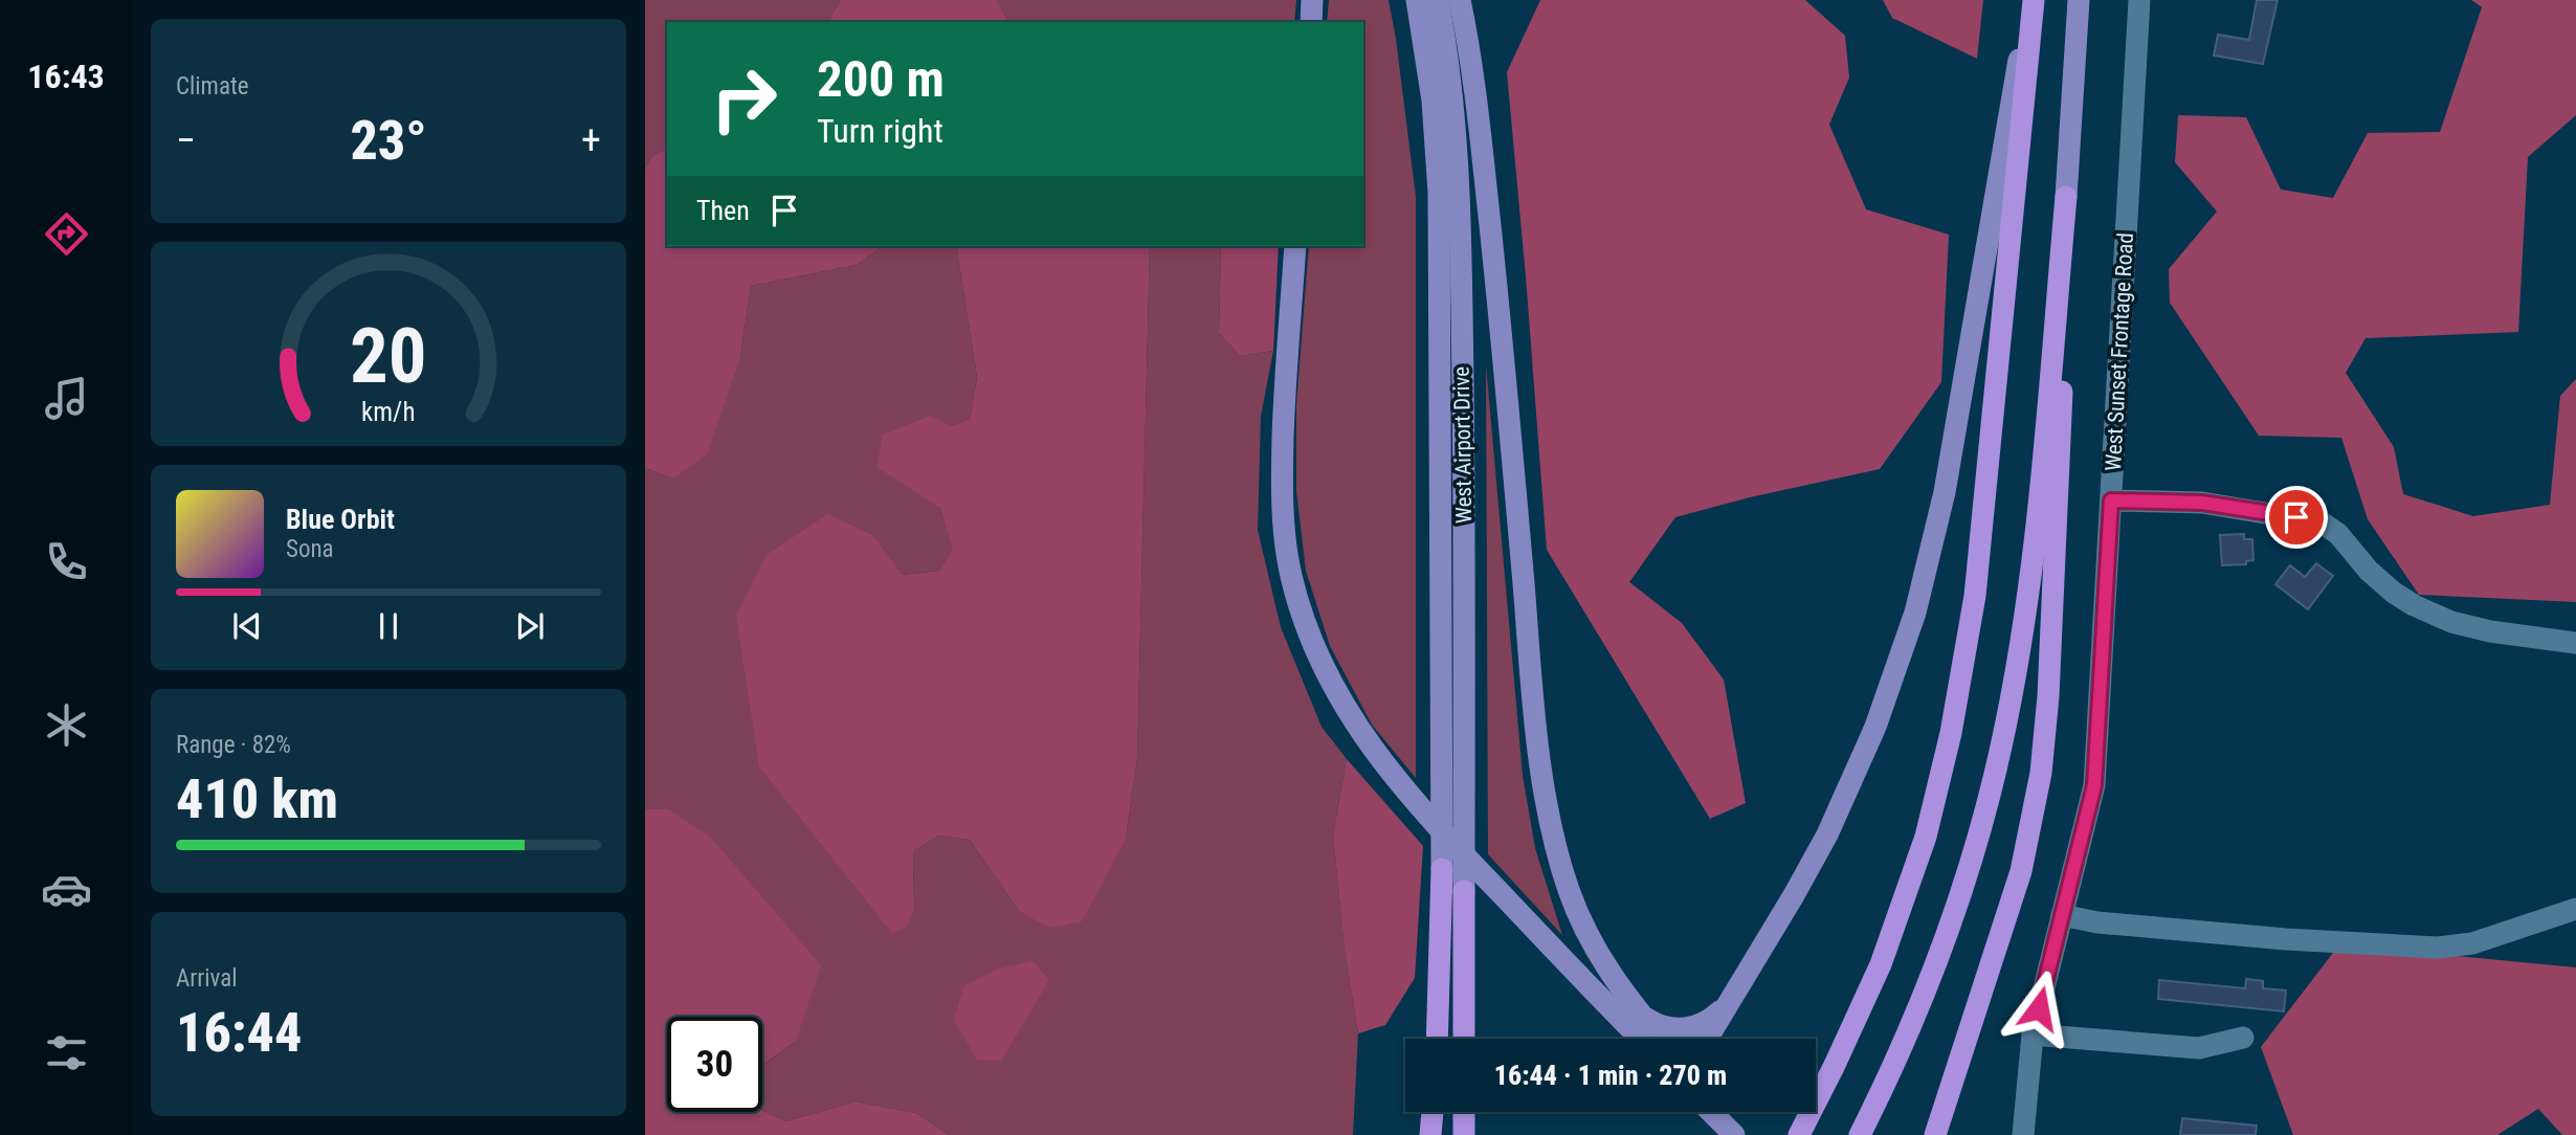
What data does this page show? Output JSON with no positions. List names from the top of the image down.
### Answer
{
  "streets": {
    "main road": ["West Airport Drive"],
    "street": ["West Sunset Frontage Road"]
  },
  "page": {
    "tabs": "16:43",
    "tile": [
      "Climate",
      ["Range · 82%", "410 km"],
      ["Arrival", "16:44"]
    ],
    "turn": ["200 m", "Turn right"],
    "heat": ["−", "23°", "+"],
    "then": "Then",
    "song": ["Blue Orbit", "Sona"],
    "limit": "30",
    "trip": "16:44 · 1 min · 270 m",
    "gauge": ["20", "km/h"]
  }
}
